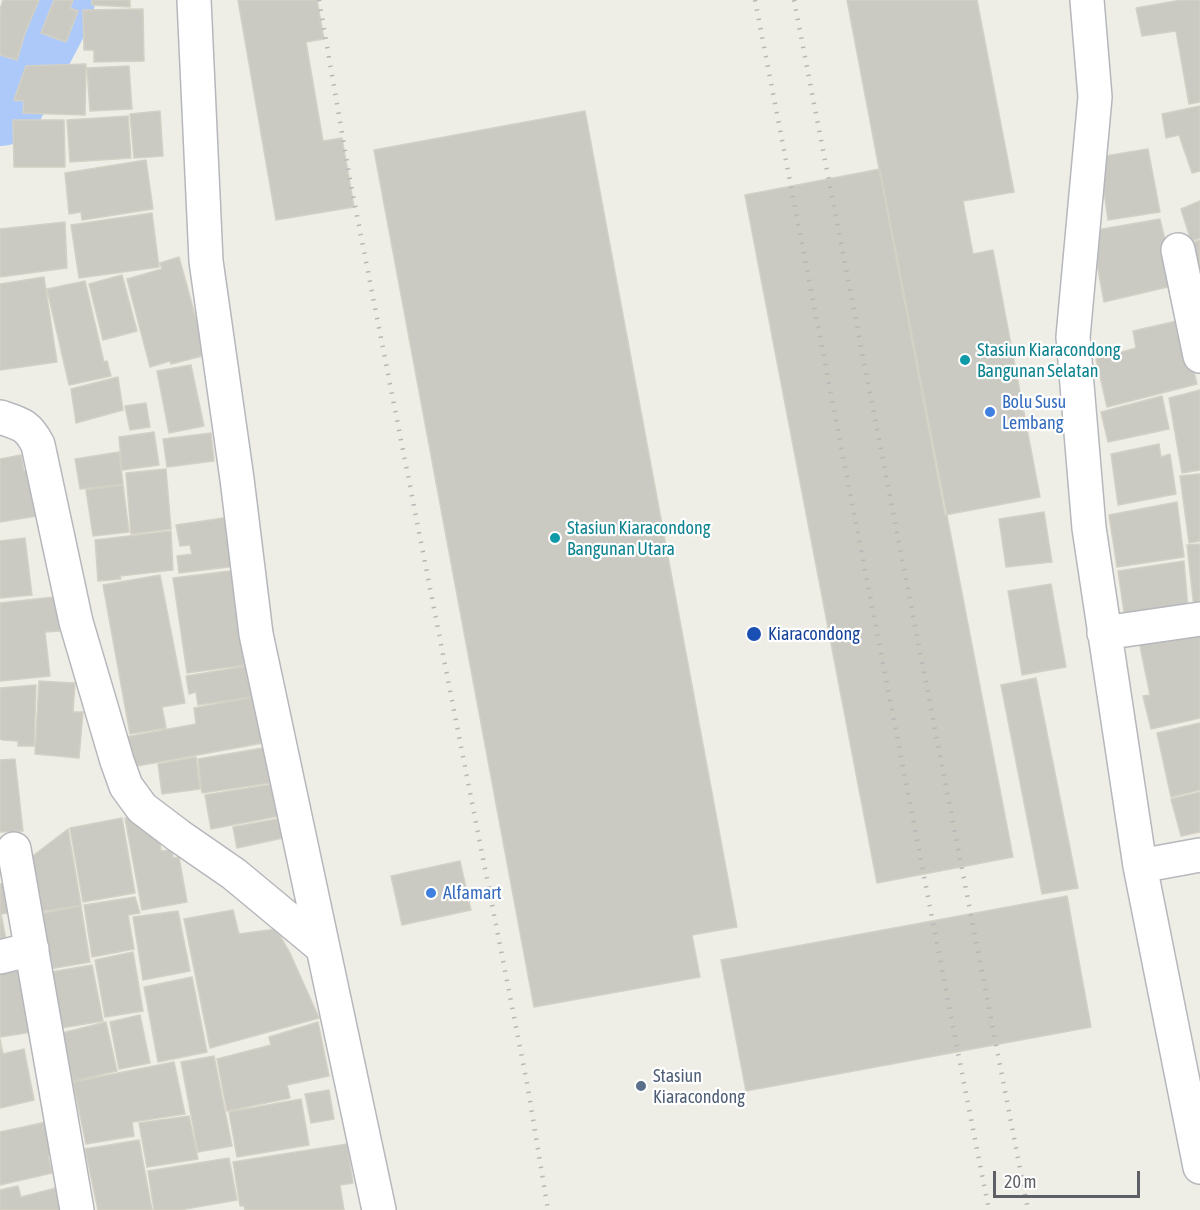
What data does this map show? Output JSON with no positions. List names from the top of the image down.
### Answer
{
  "places": [
    "Stasiun Kiaracondong Bangunan Selatan",
    "Bolu Susu Lembang",
    "Stasiun Kiaracondong Bangunan Utara",
    "Kiaracondong",
    "Alfamart",
    "Stasiun Kiaracondong"
  ],
  "scale_bar": "20 m"
}
